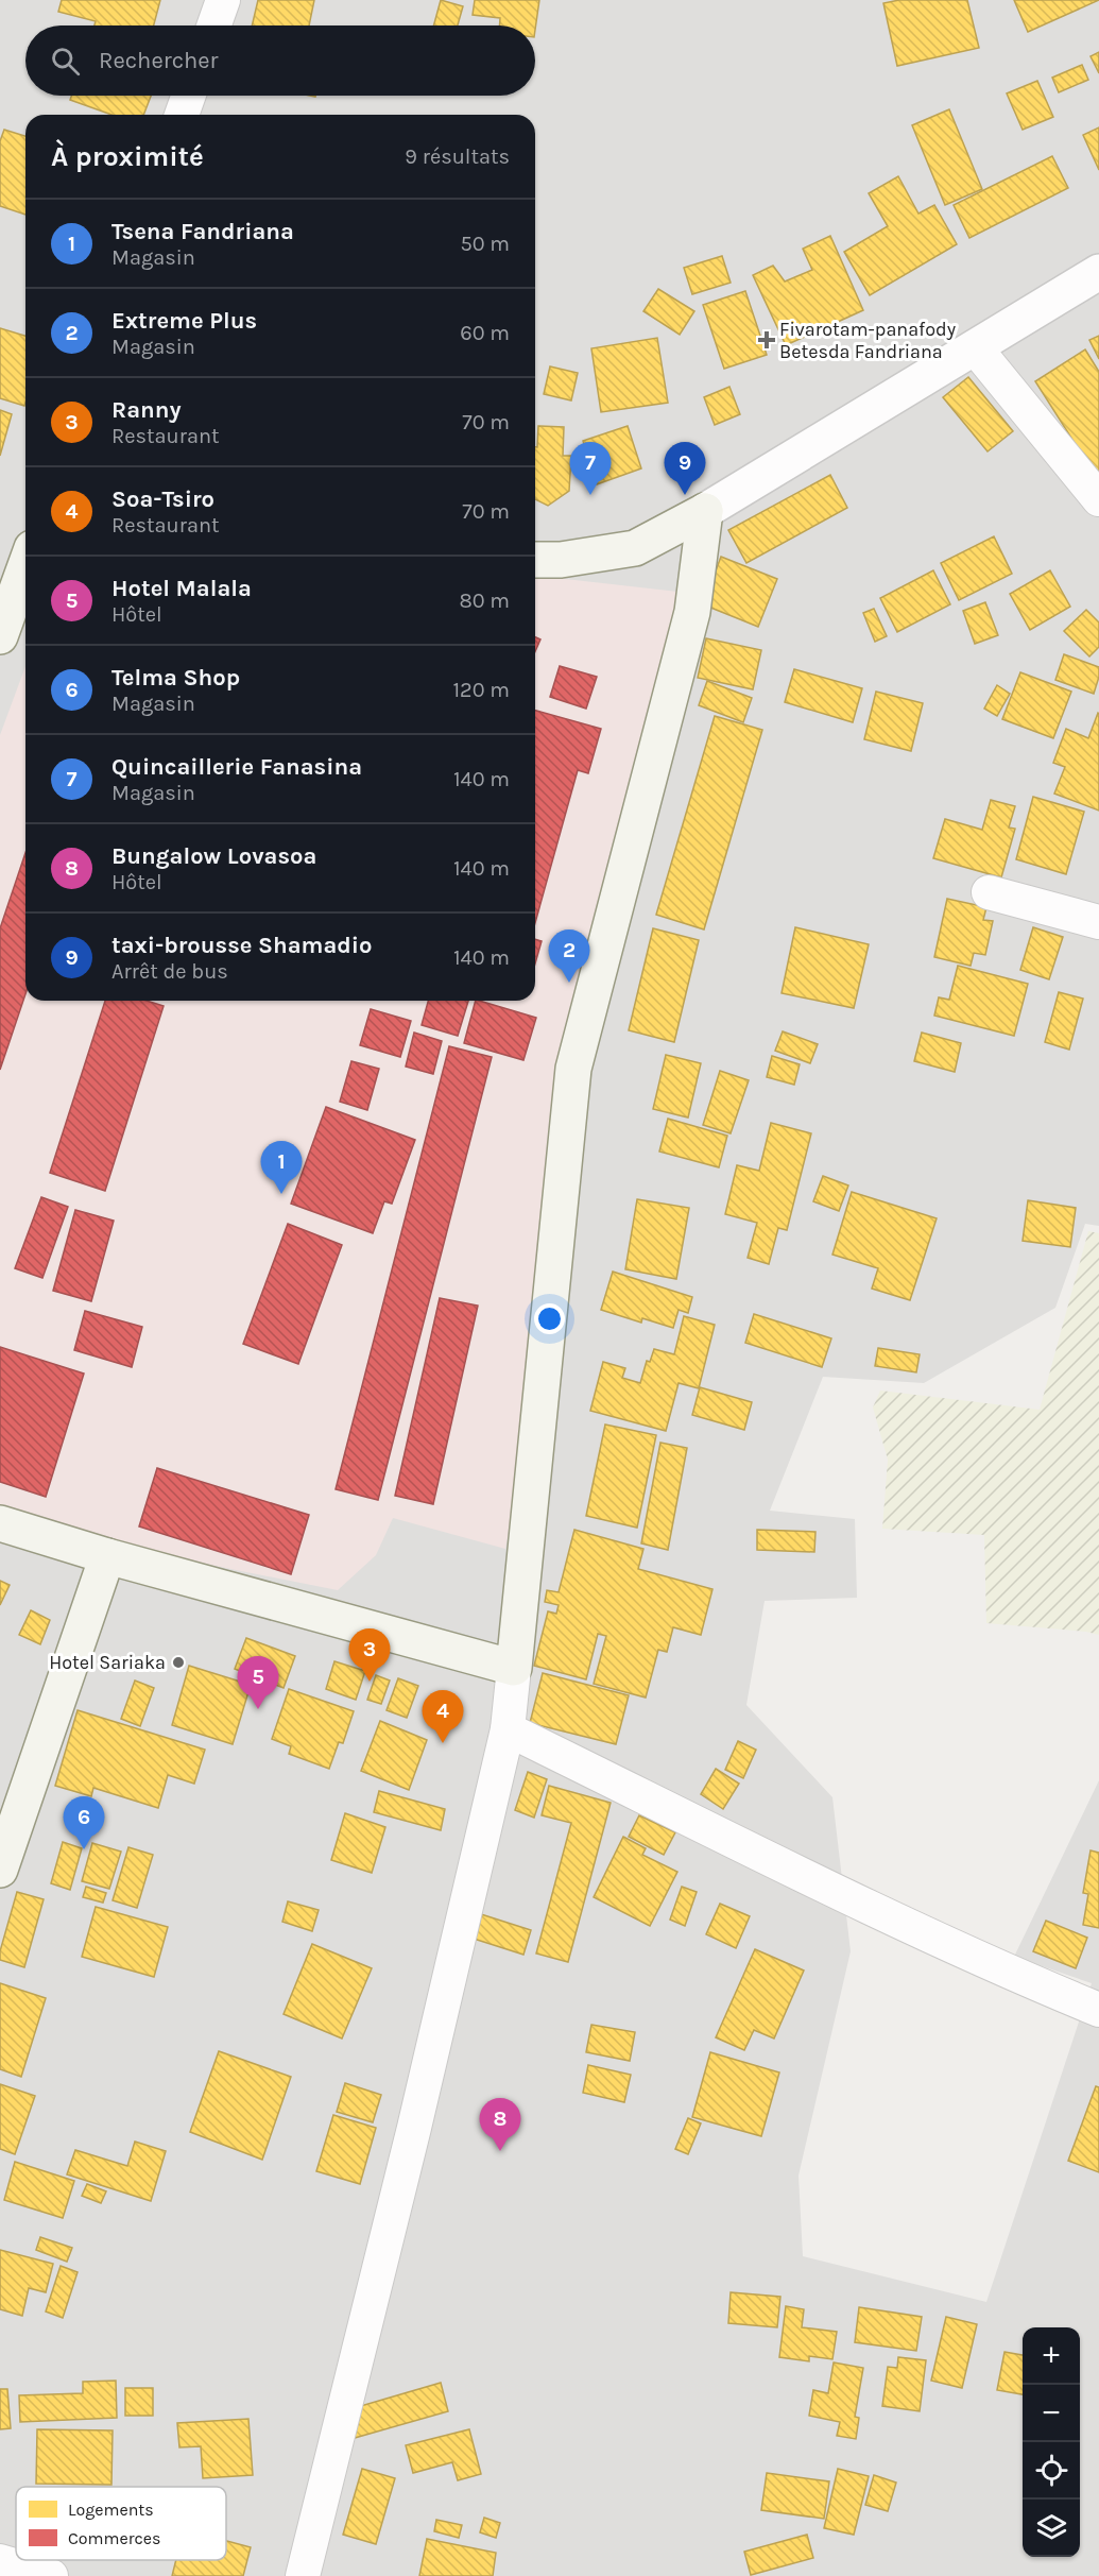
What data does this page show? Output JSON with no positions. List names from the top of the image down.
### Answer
{
  "places": {
    "health": ["Fivarotam-panafody Betesda Fandriana"],
    "other": ["Hotel Sariaka"]
  },
  "legend": ["Logements", "Commerces"],
  "page": {
    "search": "Rechercher",
    "heading": ["À proximité", "9 résultats"],
    "list": [
      {
        "mark": "1",
        "name": "Tsena Fandriana",
        "note": "Magasin",
        "value": "50 m"
      },
      {
        "mark": "2",
        "name": "Extreme Plus",
        "note": "Magasin",
        "value": "60 m"
      },
      {
        "mark": "3",
        "name": "Ranny",
        "note": "Restaurant",
        "value": "70 m"
      },
      {
        "mark": "4",
        "name": "Soa-Tsiro",
        "note": "Restaurant",
        "value": "70 m"
      },
      {
        "mark": "5",
        "name": "Hotel Malala",
        "note": "Hôtel",
        "value": "80 m"
      },
      {
        "mark": "6",
        "name": "Telma Shop",
        "note": "Magasin",
        "value": "120 m"
      },
      {
        "mark": "7",
        "name": "Quincaillerie Fanasina",
        "note": "Magasin",
        "value": "140 m"
      },
      {
        "mark": "8",
        "name": "Bungalow Lovasoa",
        "note": "Hôtel",
        "value": "140 m"
      },
      {
        "mark": "9",
        "name": "taxi-brousse Shamadio",
        "note": "Arrêt de bus",
        "value": "140 m"
      }
    ],
    "pins": [
      "7",
      "9",
      "2",
      "1",
      "3",
      "5",
      "4",
      "6",
      "8"
    ],
    "map_buttons": ["+", "−"]
  }
}
